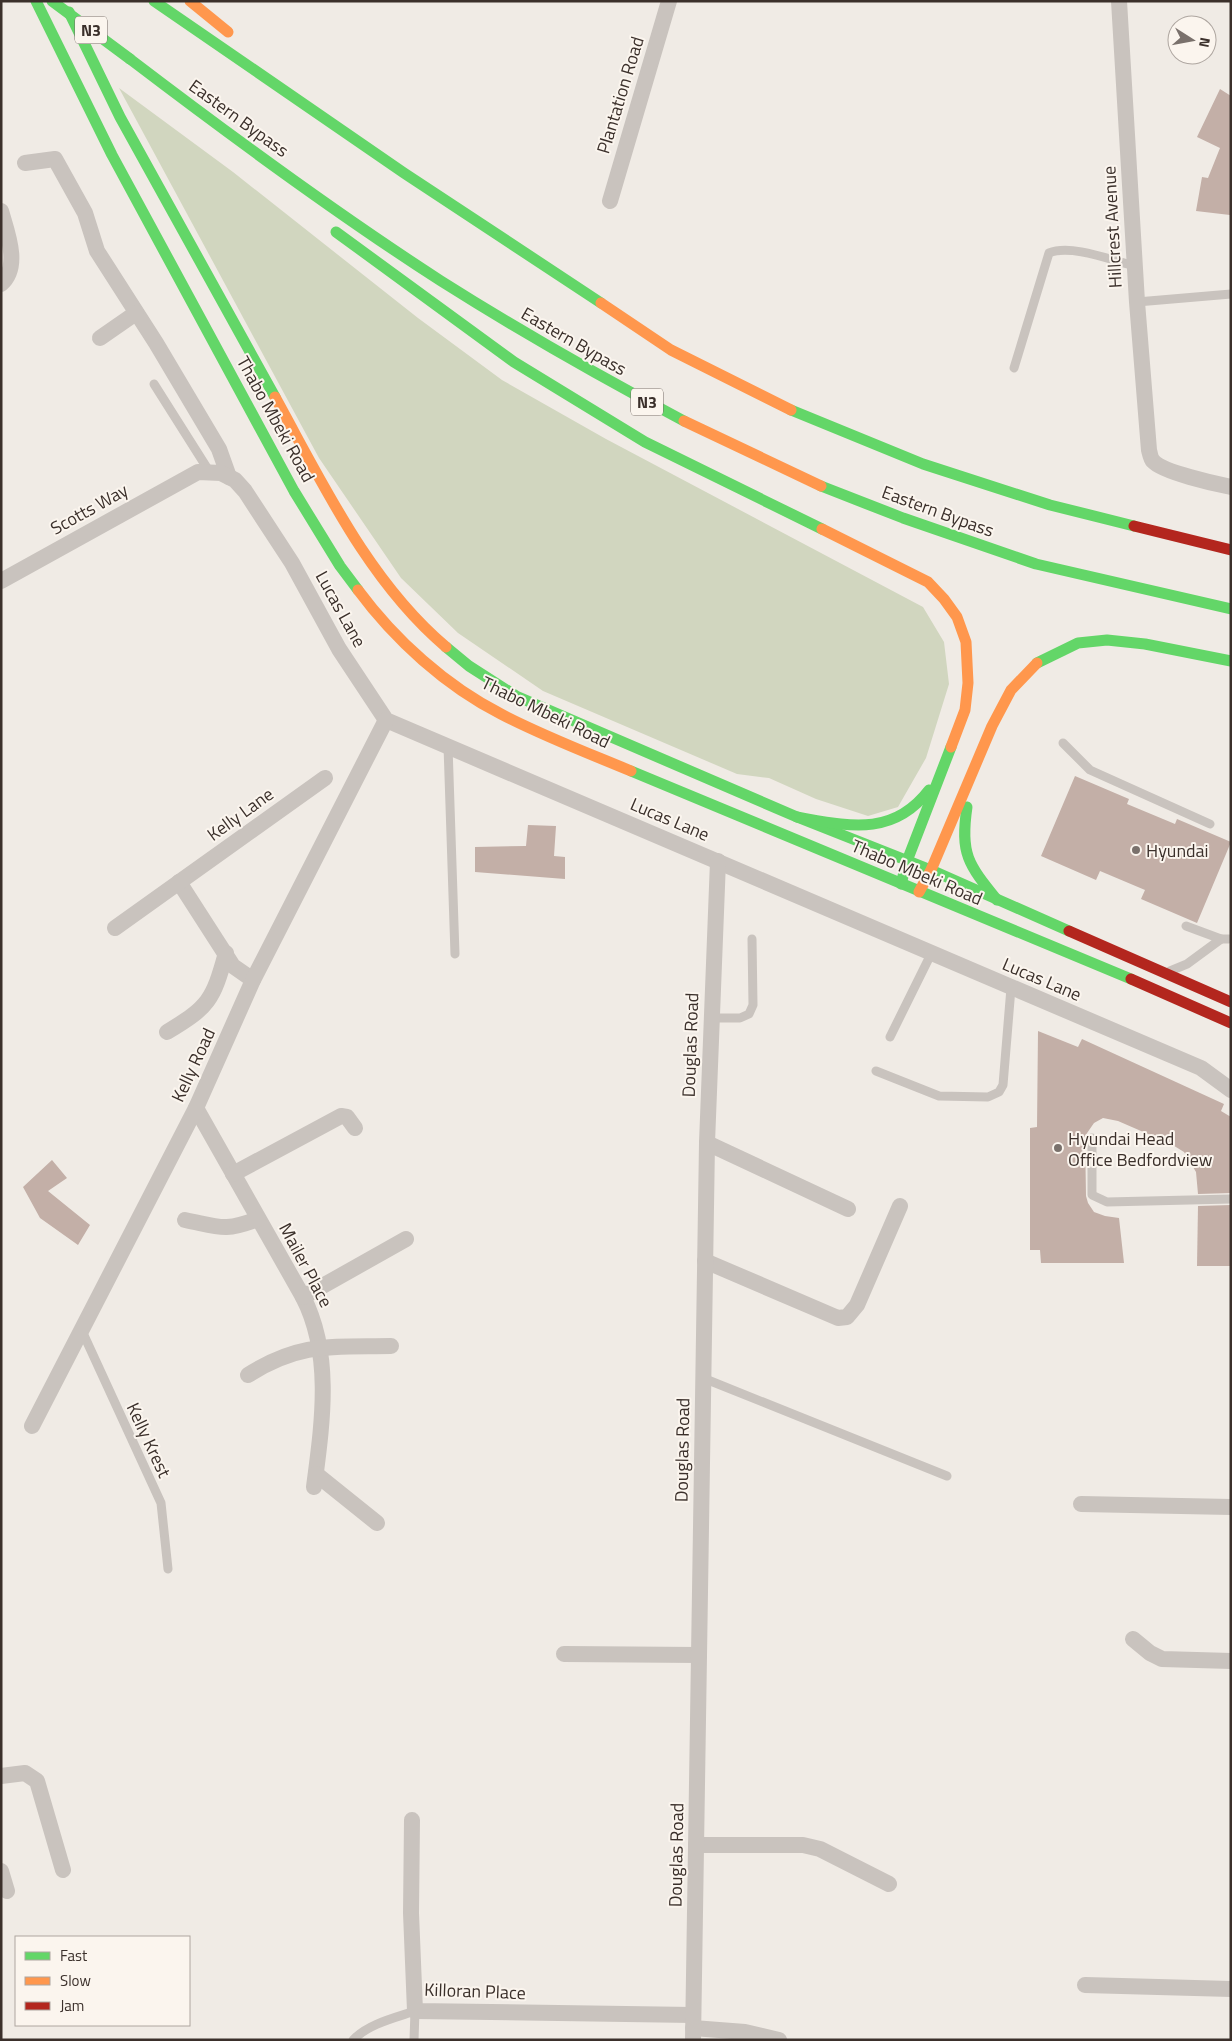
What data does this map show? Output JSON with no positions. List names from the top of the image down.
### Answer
{
  "streets": {
    "main road": ["N3", "Eastern Bypass", "Thabo Mbeki Road"],
    "street": [
      "Plantation Road",
      "Hillcrest Avenue",
      "Scotts Way",
      "Lucas Lane",
      "Kelly Lane",
      "Douglas Road",
      "Kelly Road",
      "Mailer Place",
      "Killoran Place"
    ],
    "lane": ["Kelly Krest"]
  },
  "crossings": [
    ["Scotts Way", "Lucas Lane"],
    ["Lucas Lane", "Douglas Road"],
    ["Lucas Lane", "Kelly Road"],
    ["Douglas Road", "Killoran Place"],
    ["Kelly Road", "Mailer Place"],
    ["Kelly Road", "Kelly Krest"]
  ],
  "places": ["Hyundai", "Hyundai Head Office Bedfordview"],
  "legend": ["Fast", "Slow", "Jam"],
  "north": "right"
}
